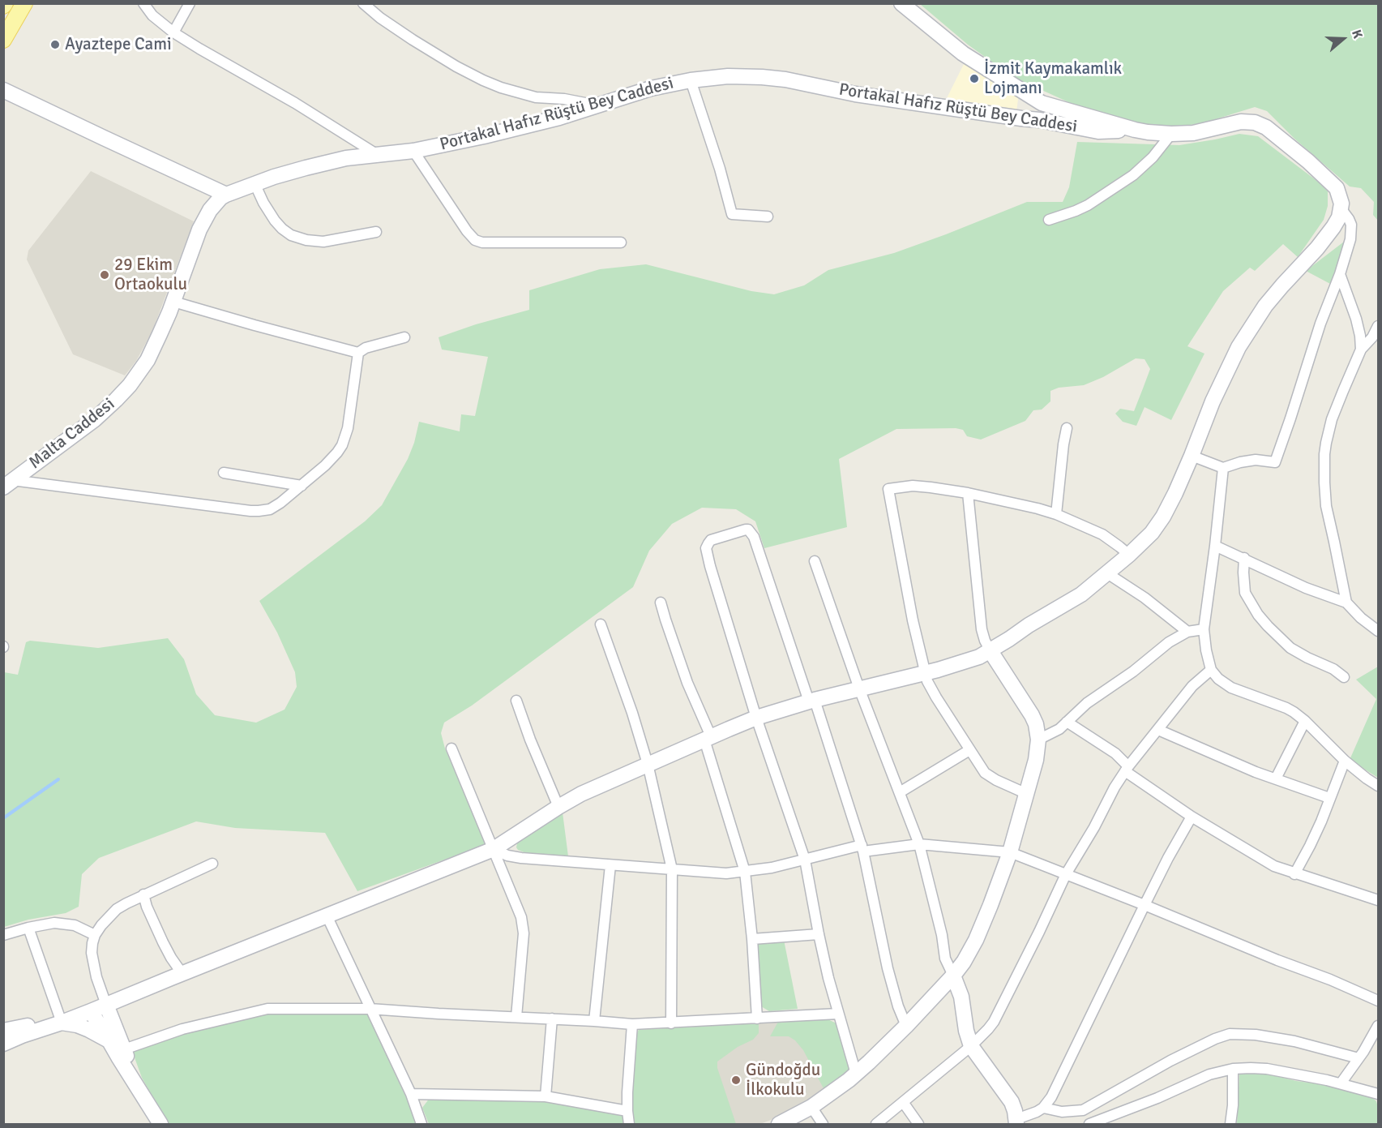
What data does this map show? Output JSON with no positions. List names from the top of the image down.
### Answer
{
  "streets": {
    "street": ["Portakal Hafız Rüştü Bey Caddesi", "Malta Caddesi"]
  },
  "crossings": [
    ["Portakal Hafız Rüştü Bey Caddesi", "Malta Caddesi"]
  ],
  "places": [
    "Ayaztepe Cami",
    "İzmit Kaymakamlık Lojmanı",
    "29 Ekim Ortaokulu",
    "Gündoğdu İlkokulu"
  ],
  "north": "right"
}
